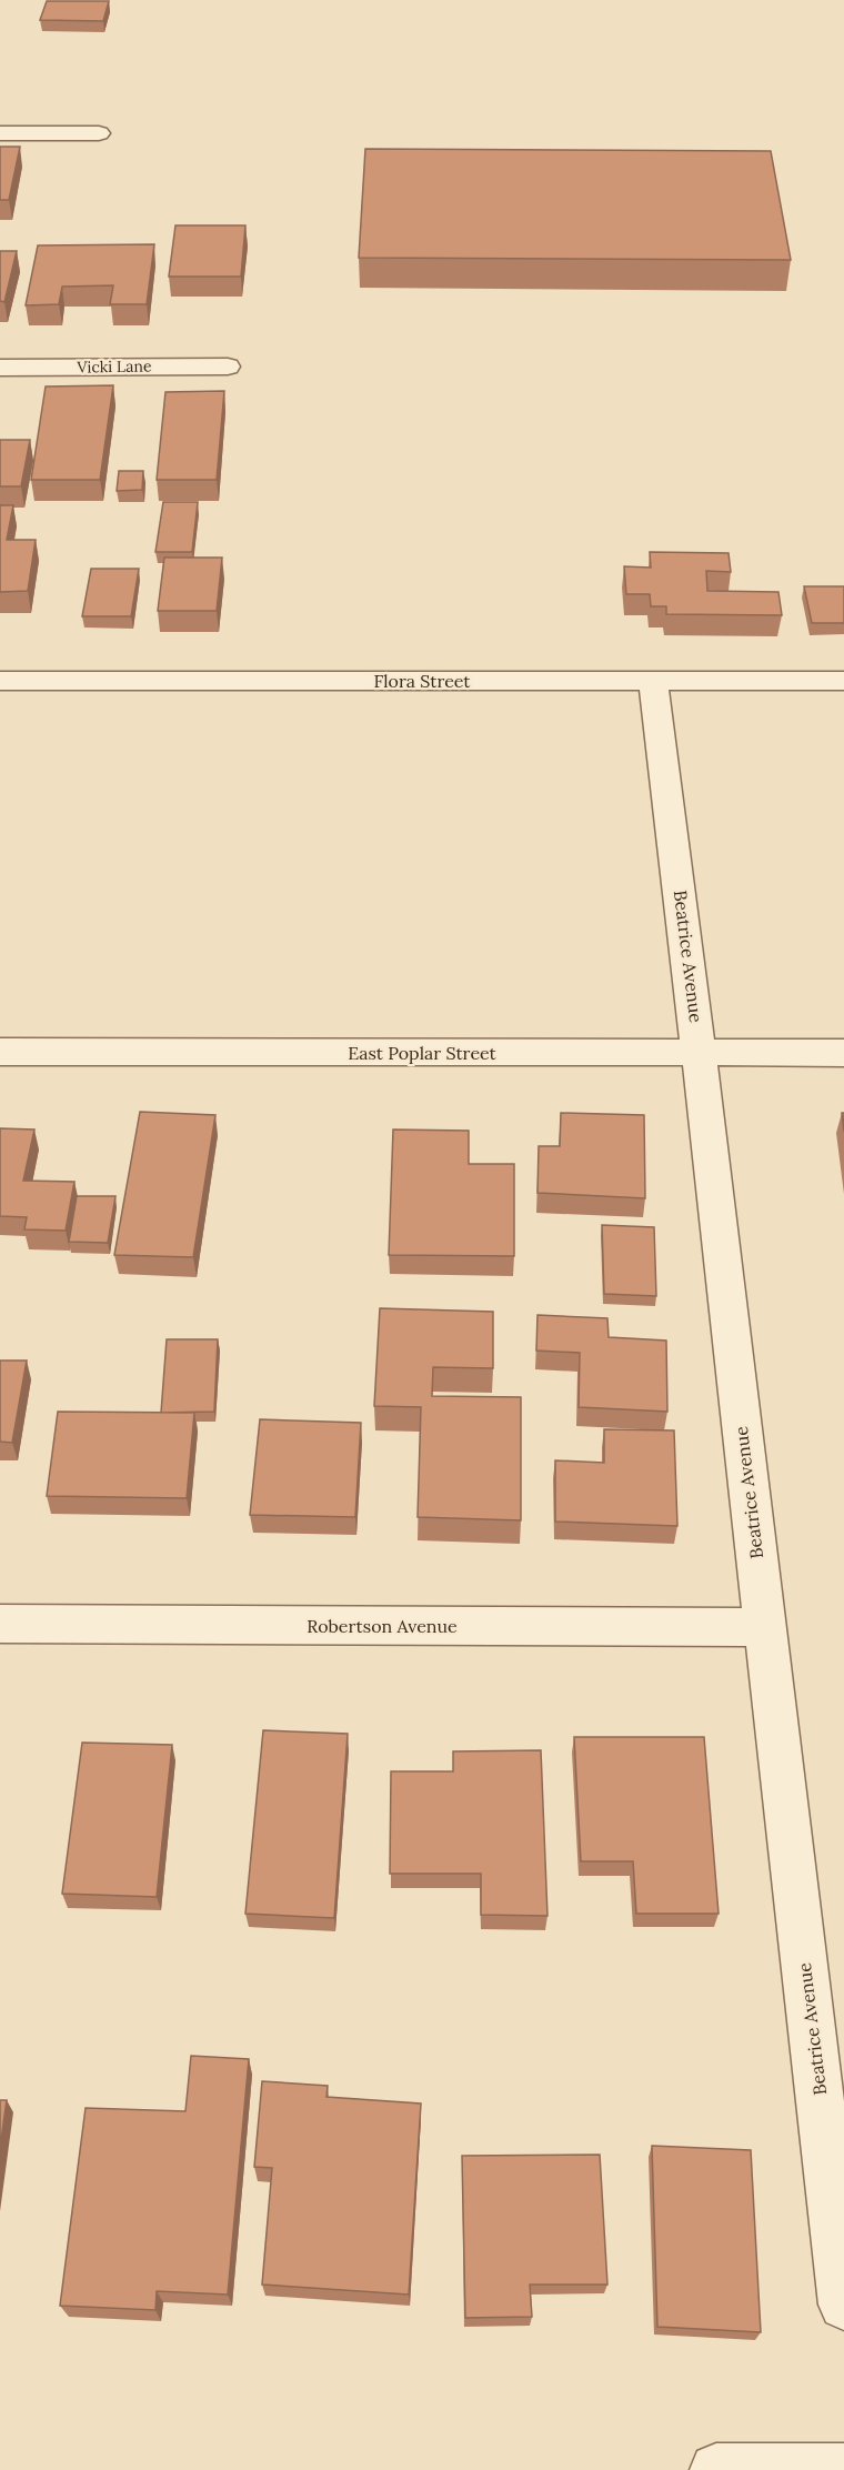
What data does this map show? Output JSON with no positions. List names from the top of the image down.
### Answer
{
  "streets": {
    "street": [
      "Vicki Lane",
      "Flora Street",
      "Beatrice Avenue",
      "East Poplar Street",
      "Robertson Avenue"
    ]
  },
  "crossings": [
    ["Flora Street", "Beatrice Avenue"],
    ["Beatrice Avenue", "East Poplar Street"],
    ["Beatrice Avenue", "Robertson Avenue"]
  ]
}
